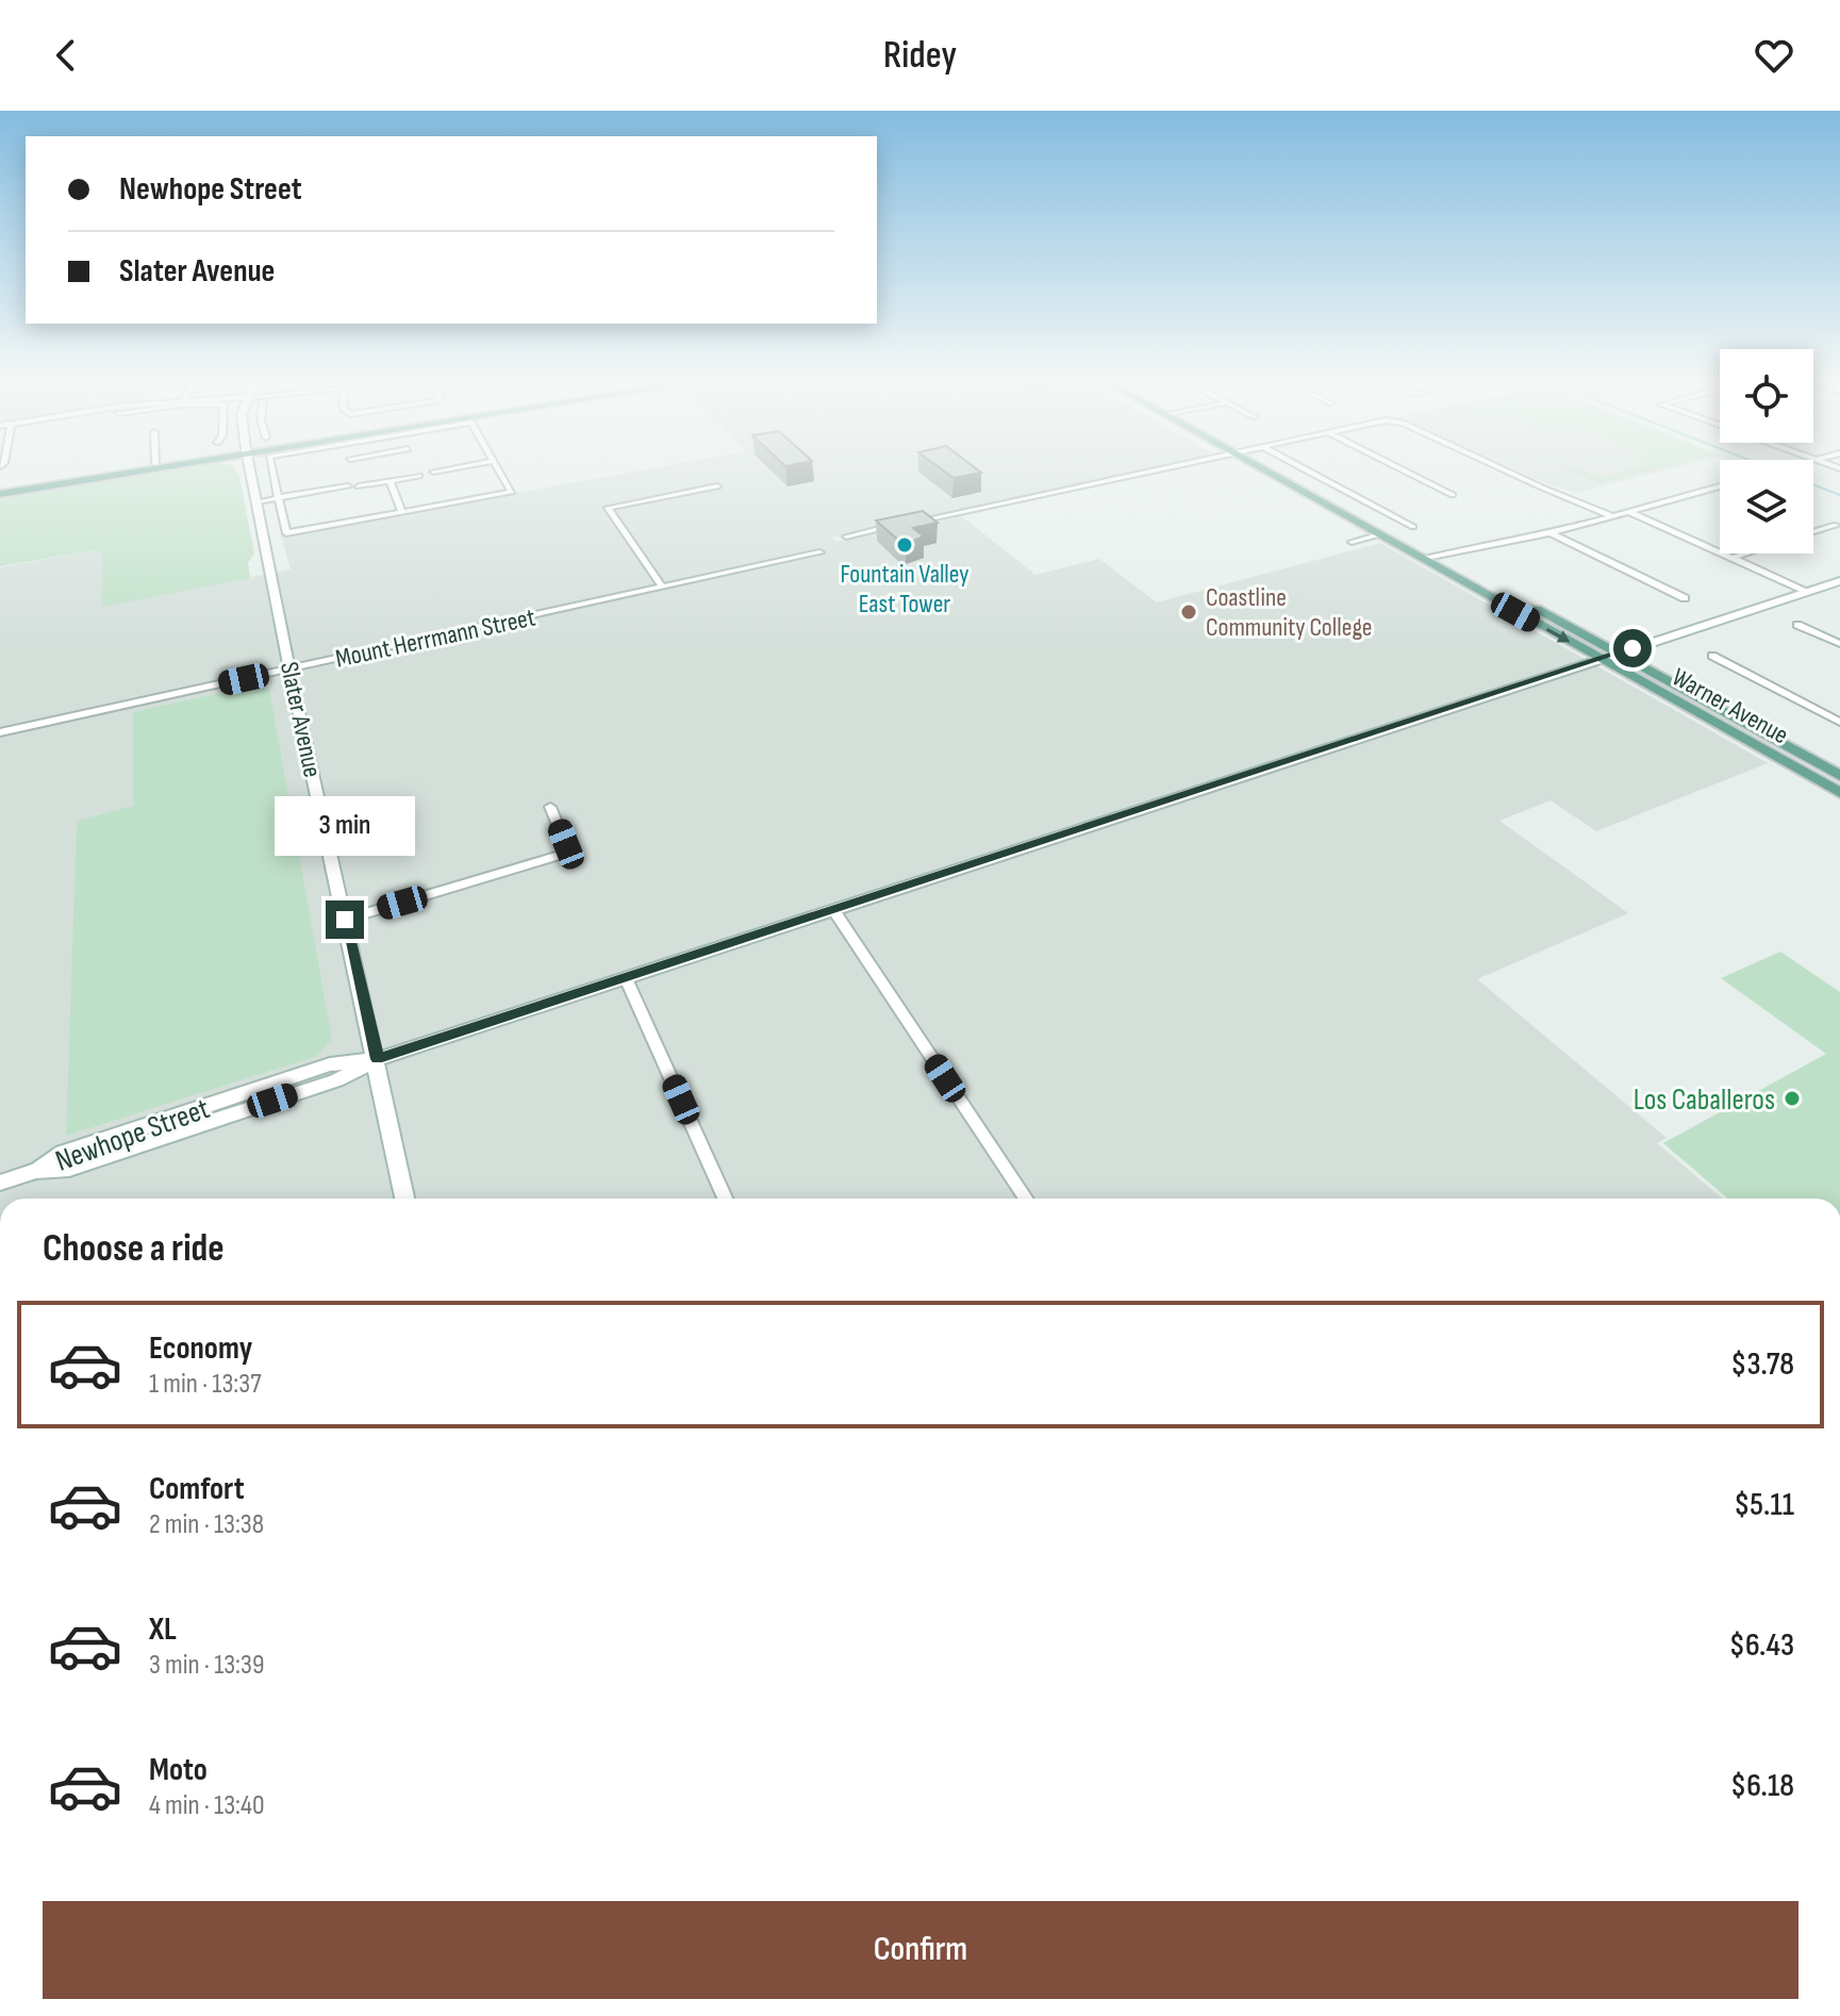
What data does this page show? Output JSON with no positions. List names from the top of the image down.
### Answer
{
  "streets": {
    "main road": ["Warner Avenue"],
    "street": ["Mount Herrmann Street", "Slater Avenue", "Newhope Street"]
  },
  "crossings": [
    ["Mount Herrmann Street", "Slater Avenue"],
    ["Warner Avenue", "Newhope Street"],
    ["Slater Avenue", "Newhope Street"]
  ],
  "places": ["Fountain Valley East Tower", "Coastline Community College", "Los Caballeros"],
  "page": {
    "header": "Ridey",
    "banner": ["Newhope Street", "Slater Avenue"],
    "bubble": "3 min",
    "heading": "Choose a ride",
    "list": [
      {
        "name": "Economy",
        "note": "1 min · 13:37",
        "value": "$3.78"
      },
      {
        "name": "Comfort",
        "note": "2 min · 13:38",
        "value": "$5.11"
      },
      {
        "name": "XL",
        "note": "3 min · 13:39",
        "value": "$6.43"
      },
      {
        "name": "Moto",
        "note": "4 min · 13:40",
        "value": "$6.18"
      }
    ],
    "buttons": "Confirm"
  }
}
